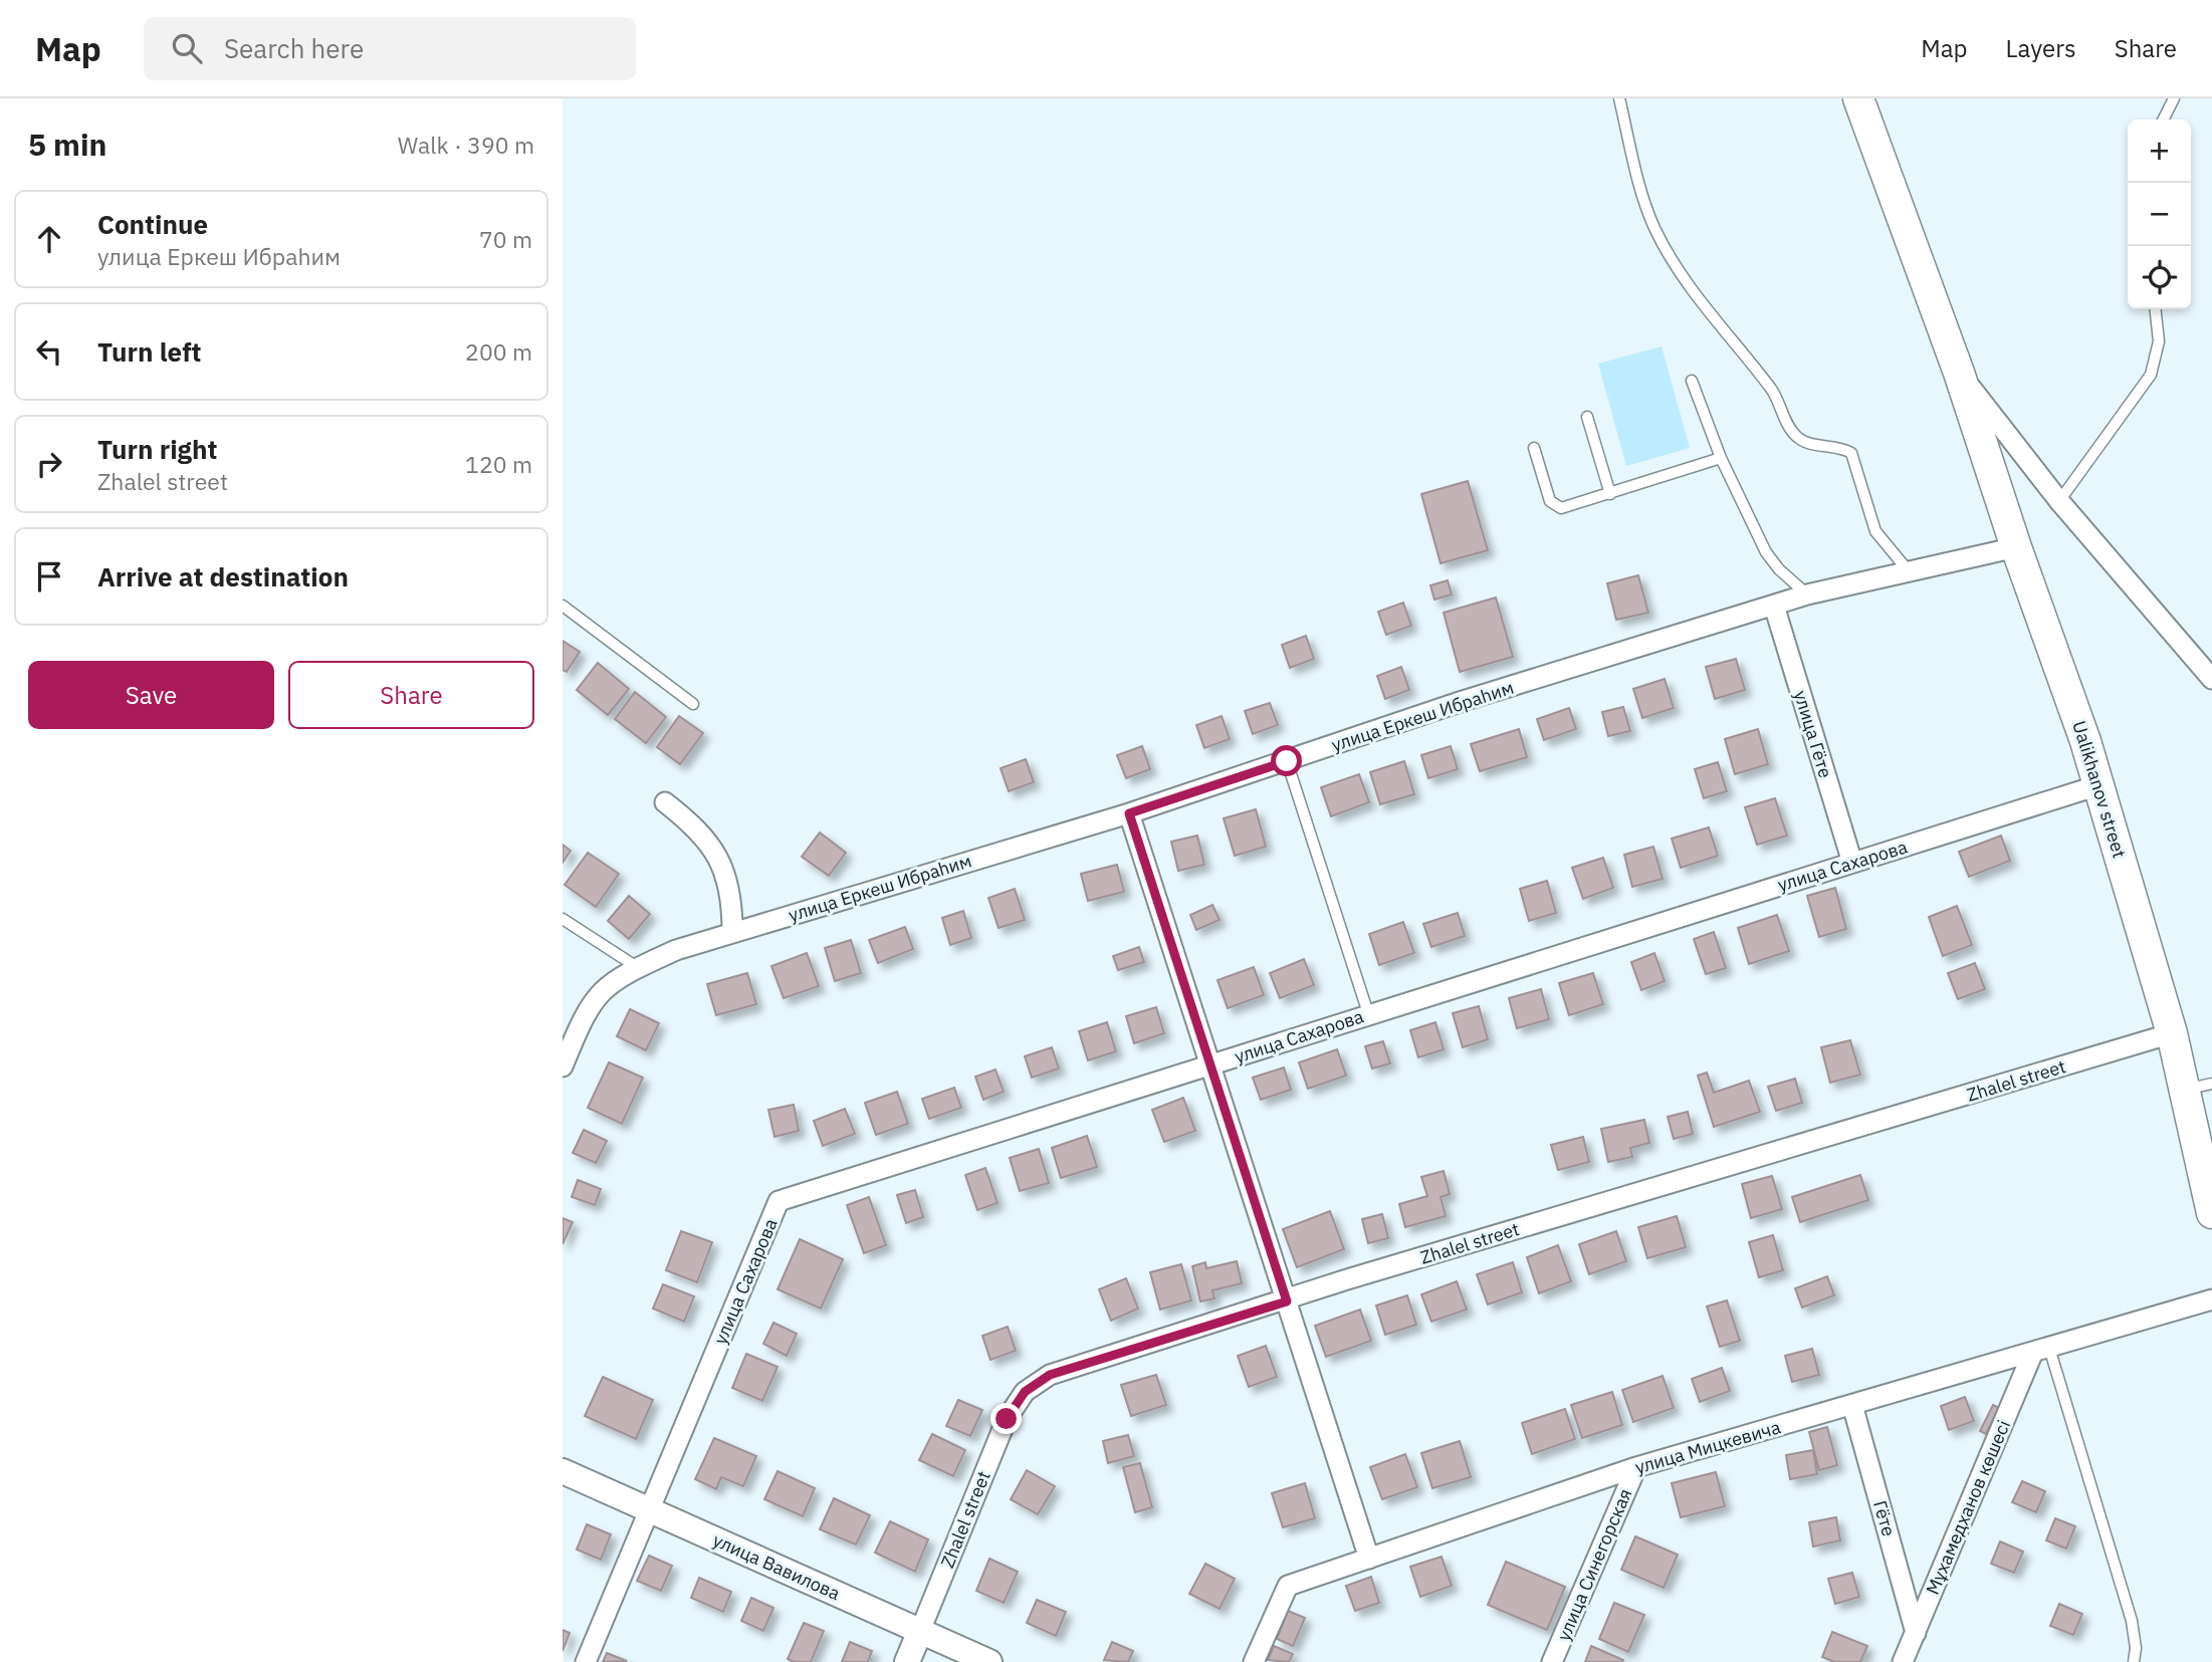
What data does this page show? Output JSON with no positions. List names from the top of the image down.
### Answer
{
  "streets": {
    "main road": ["Ualikhanov street"],
    "street": [
      "улица Еркеш Ибраһим",
      "улица Гёте",
      "улица Сахарова",
      "Zhalel street",
      "улица Мицкевича",
      "Мұхамедханов көшесі",
      "Гёте",
      "улица Синегорская",
      "улица Вавилова"
    ]
  },
  "crossings": [
    ["улица Еркеш Ибраһим", "улица Гёте"],
    ["улица Еркеш Ибраһим", "Ualikhanov street"],
    ["улица Гёте", "улица Сахарова"],
    ["Ualikhanov street", "улица Сахарова"],
    ["Ualikhanov street", "Zhalel street"],
    ["улица Сахарова", "улица Вавилова"],
    ["Zhalel street", "улица Вавилова"],
    ["улица Мицкевича", "Мұхамедханов көшесі"],
    ["улица Мицкевича", "Гёте"],
    ["улица Мицкевича", "улица Синегорская"],
    ["Мұхамедханов көшесі", "Гёте"]
  ],
  "page": {
    "header": "Map",
    "search": "Search here",
    "nav": ["Map", "Layers", "Share"],
    "heading": ["5 min", "Walk · 390 m"],
    "map_buttons": ["+", "−"],
    "list": [
      ["Continue", "улица Еркеш Ибраһим", "70 m"],
      ["Turn left", "200 m"],
      ["Turn right", "Zhalel street", "120 m"],
      "Arrive at destination"
    ],
    "buttons": ["Save", "Share"]
  }
}
